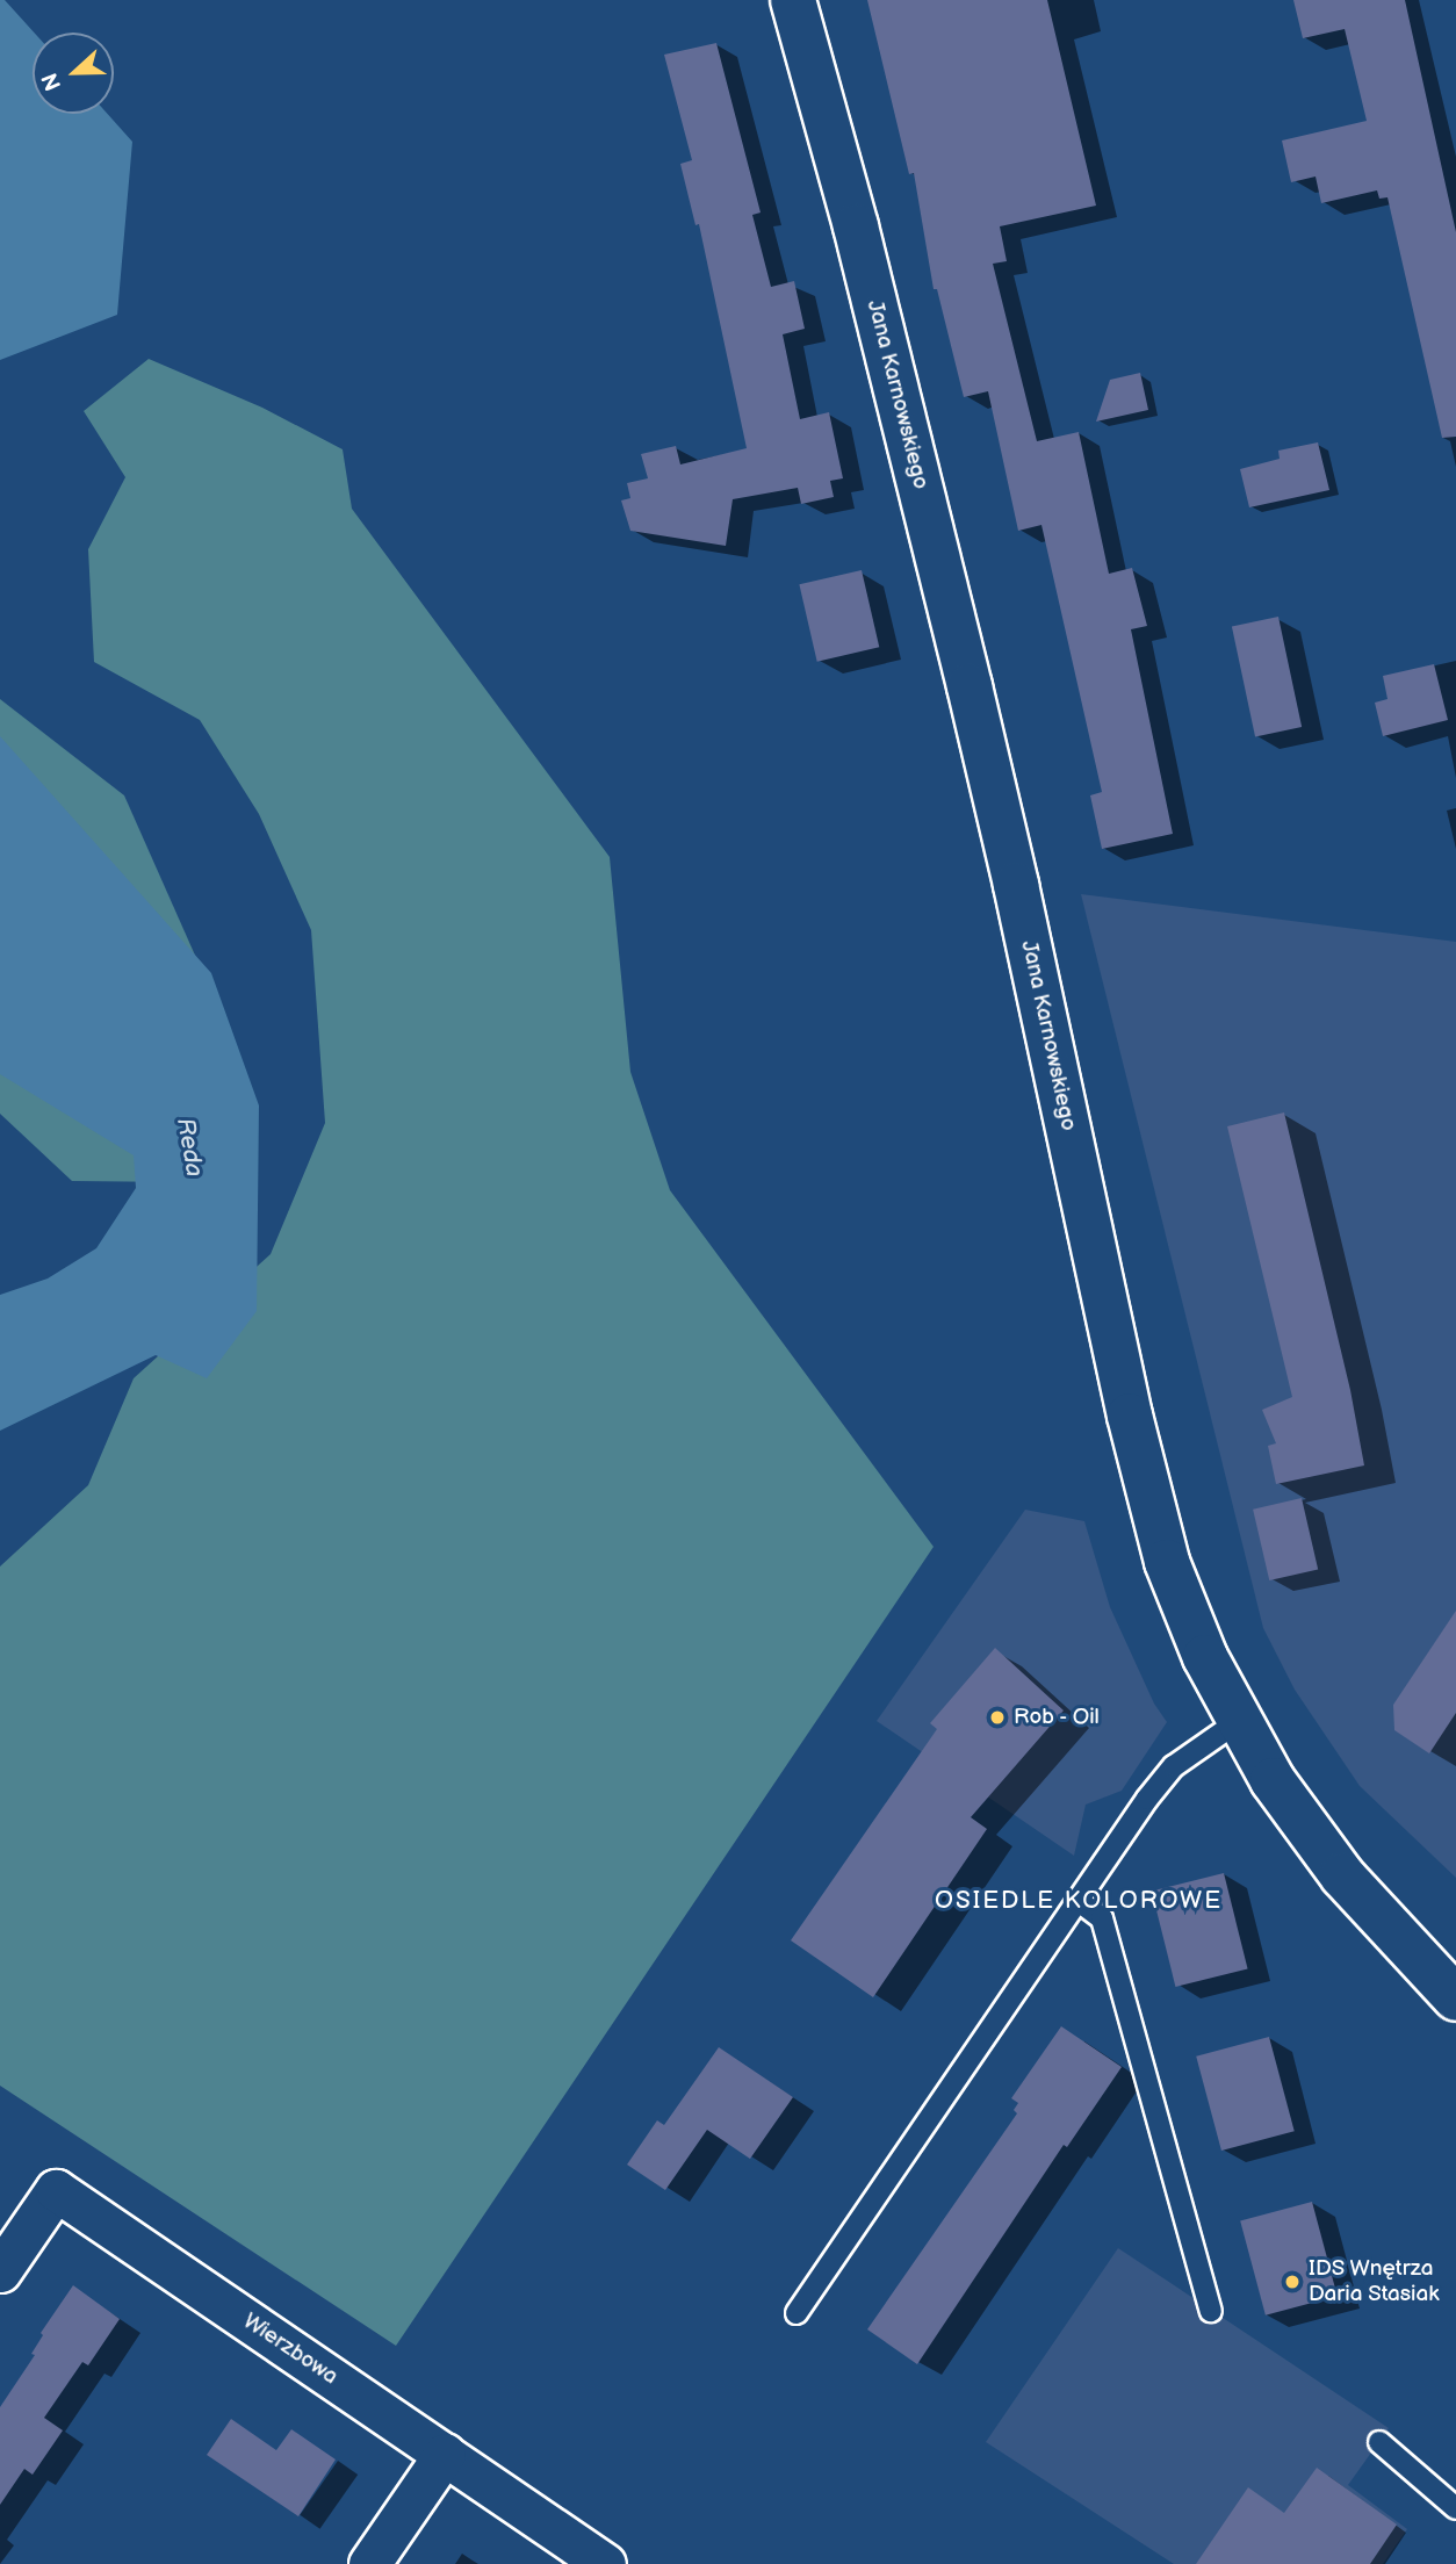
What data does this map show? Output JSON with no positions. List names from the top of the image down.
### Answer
{
  "streets": {
    "main road": ["Jana Karnowskiego"],
    "street": ["Wierzbowa"]
  },
  "districts": ["OSIEDLE KOLOROWE"],
  "water": ["Reda"],
  "places": ["Rob - Oil", "IDS Wnętrza Daria Stasiak"],
  "north": "left"
}
